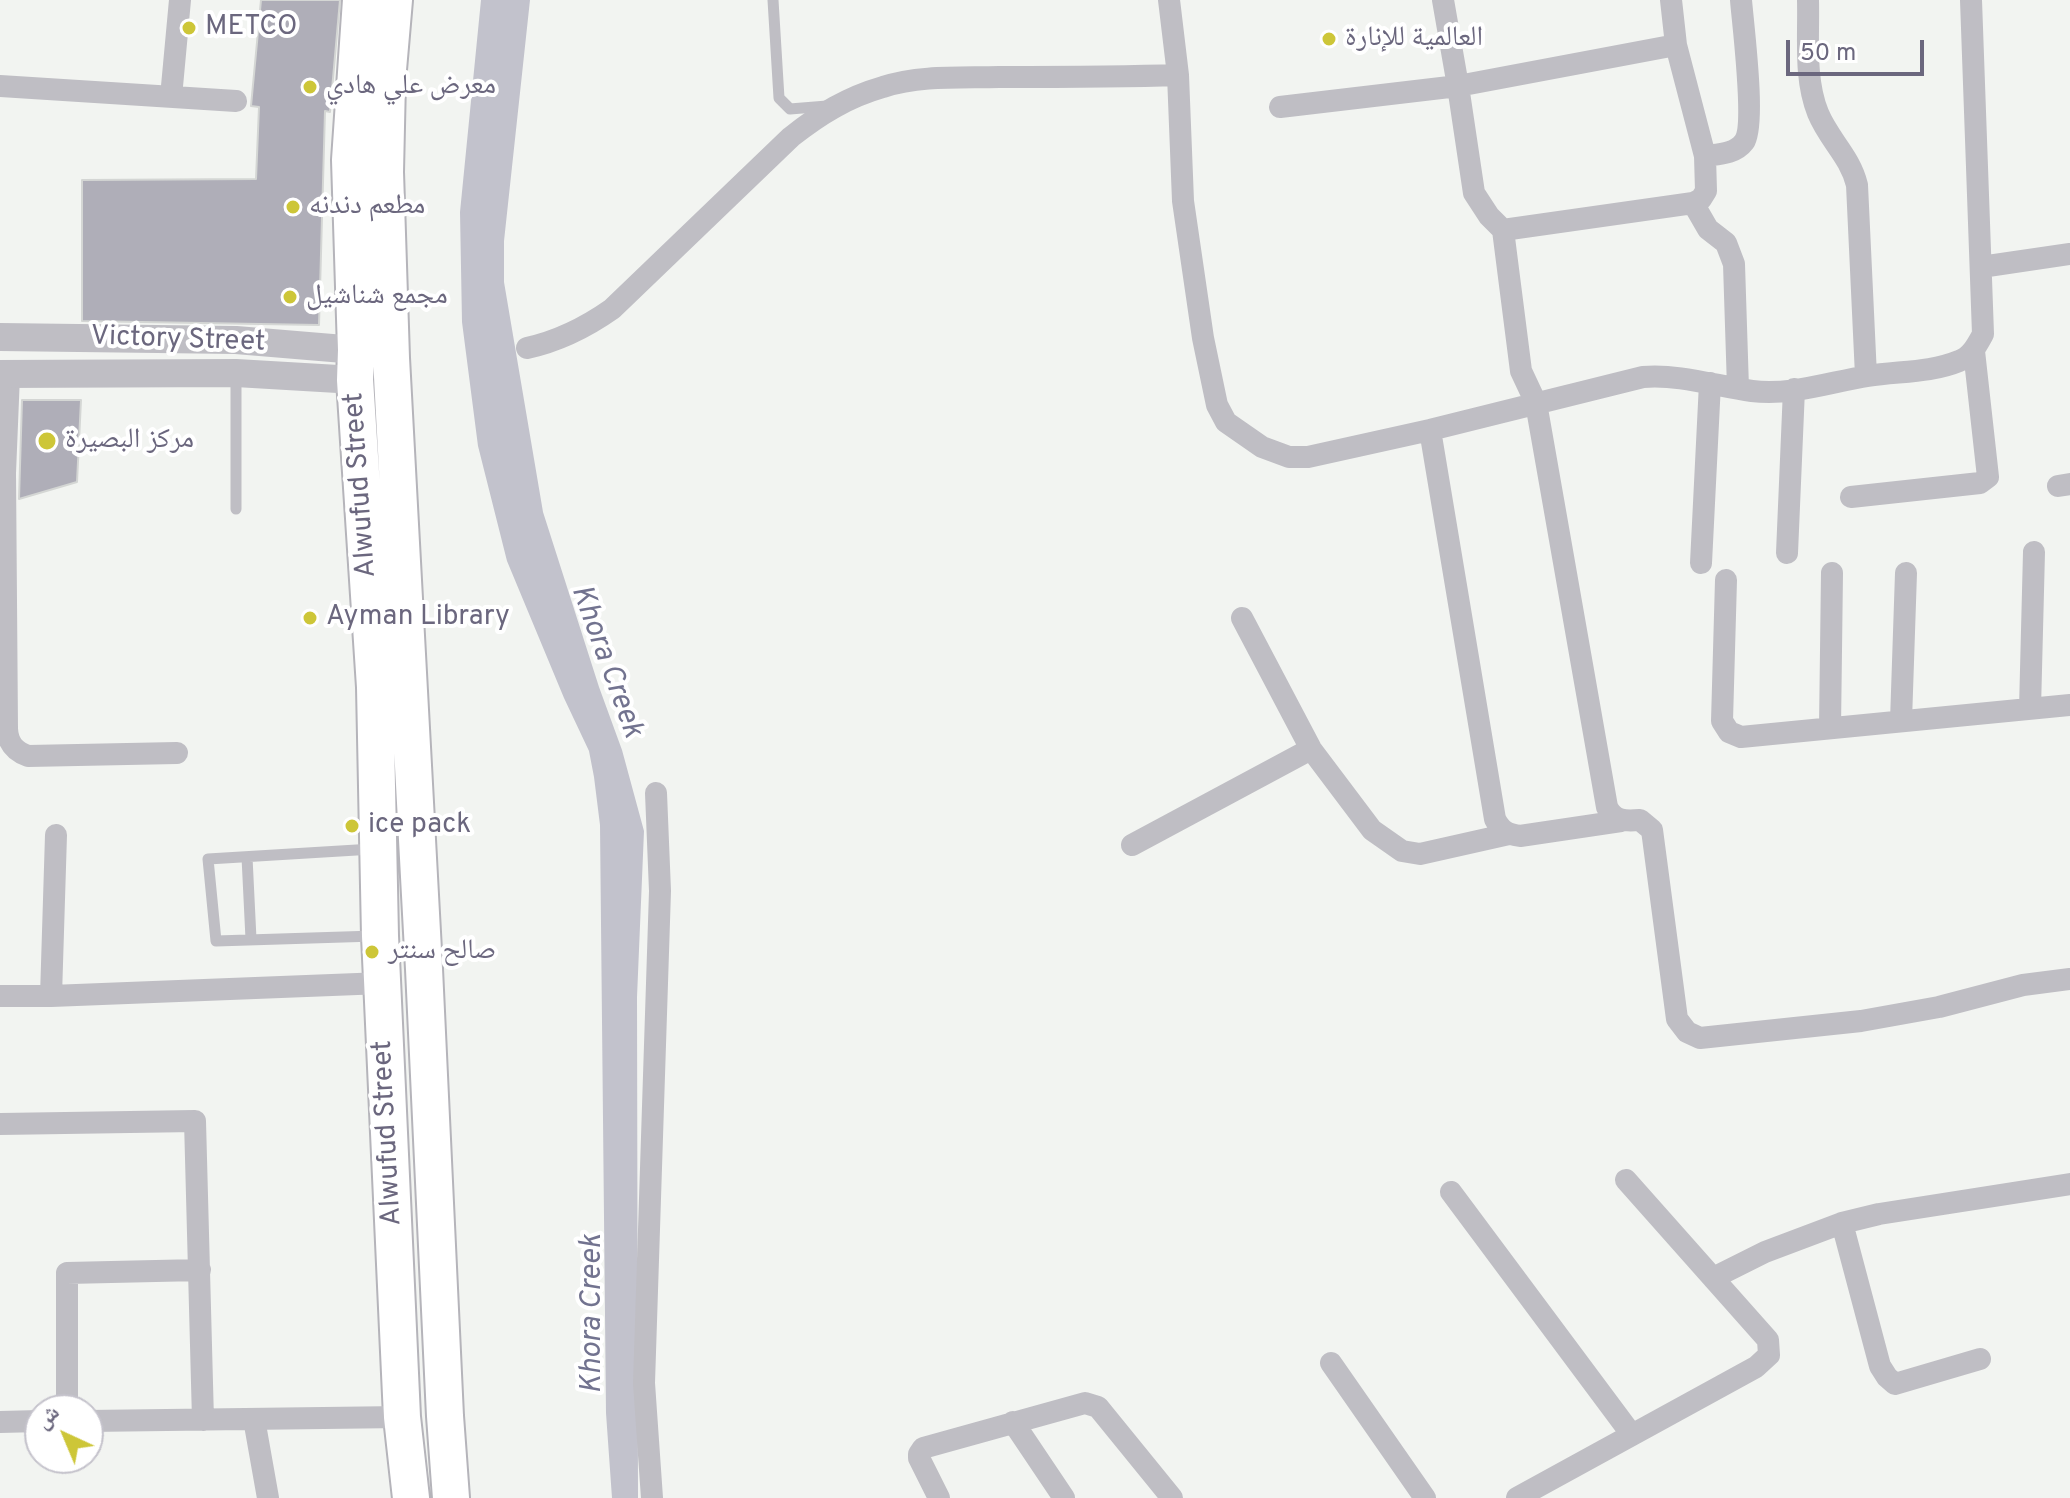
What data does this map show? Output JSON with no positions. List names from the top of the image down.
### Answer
{
  "streets": {
    "main road": ["Alwufud Street"],
    "street": ["Victory Street"]
  },
  "crossings": [
    ["Victory Street", "Alwufud Street"]
  ],
  "water": ["Khora Creek"],
  "places": [
    "METCO",
    "العالمية للإنارة",
    "معرض علي هادي",
    "مطعم دندنه",
    "مجمع شناشيل",
    "مركز البصيرة",
    "Ayman Library",
    "ice pack",
    "صالح سنتر"
  ],
  "scale_bar": "50 m",
  "north": "top left"
}
